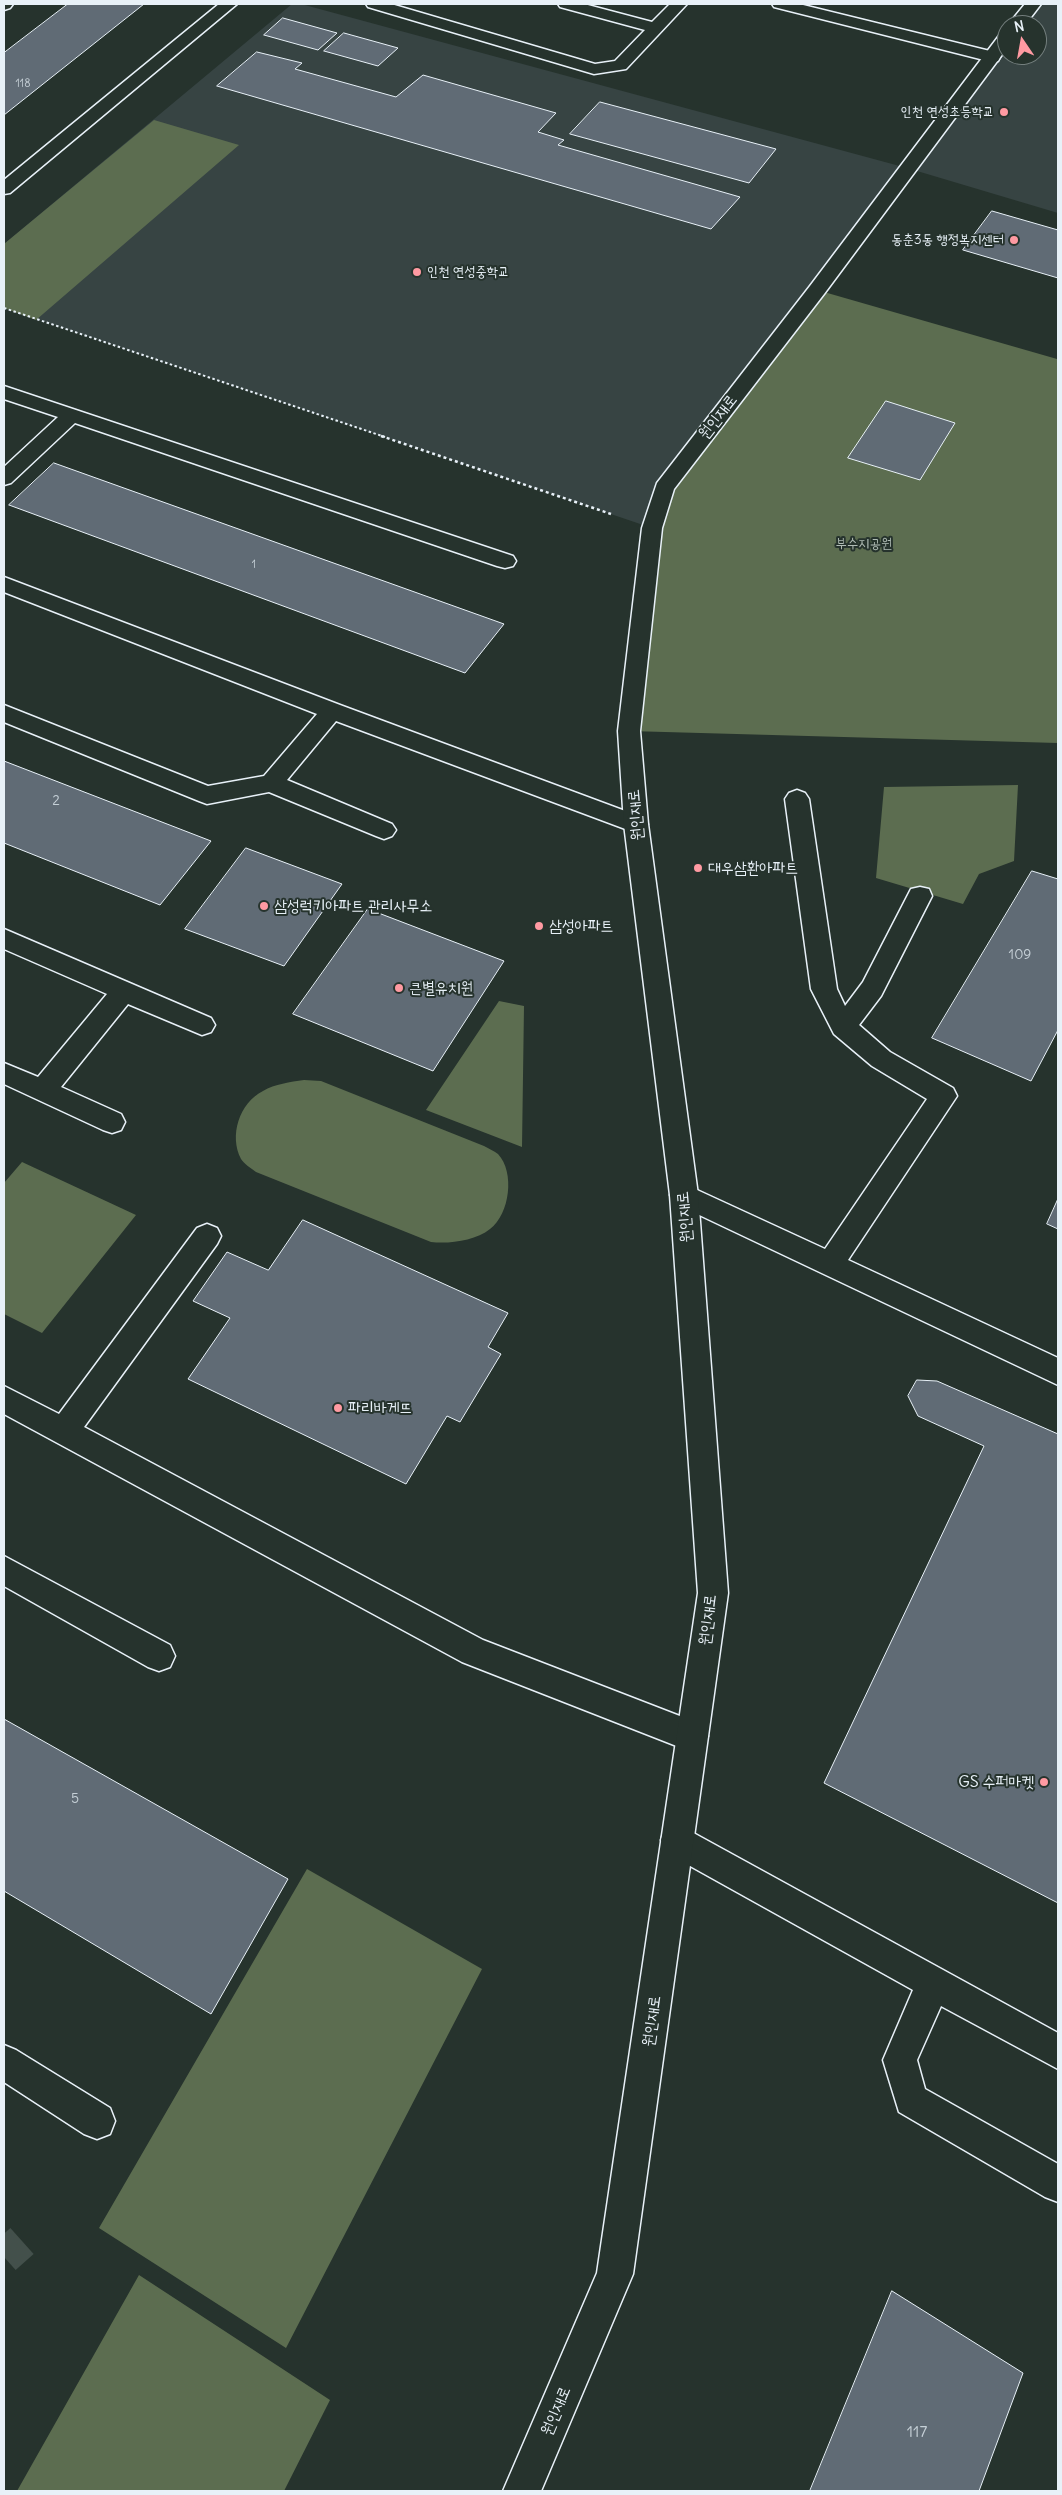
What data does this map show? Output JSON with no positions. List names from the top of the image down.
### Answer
{
  "streets": {
    "main road": ["원인재로"]
  },
  "parks": ["부수지공원"],
  "places": [
    "인천 연성초등학교",
    "동춘3동 행정복지센터",
    "인천 연성중학교",
    "대우삼환아파트",
    "삼성럭키아파트 관리사무소",
    "삼성아파트",
    "큰별유치원",
    "파리바게뜨",
    "GS 수퍼마켓"
  ],
  "house_numbers": [
    "118",
    "1",
    "2",
    "109",
    "5",
    "117"
  ],
  "north": "top"
}
